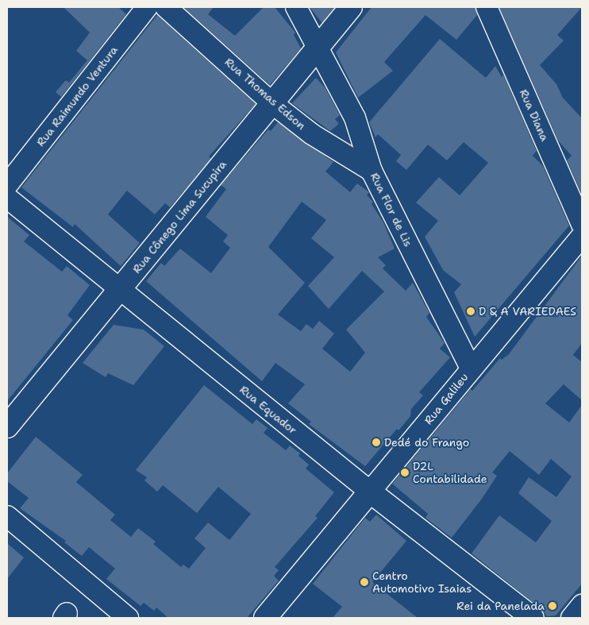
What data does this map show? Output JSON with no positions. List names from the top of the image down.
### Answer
{
  "streets": {
    "street": [
      "Rua Thomas Edson",
      "Rua Raimundo Ventura",
      "Rua Diana",
      "Rua Flor de Lis",
      "Rua Cônego Lima Sucupira",
      "Rua Galileu",
      "Rua Equador"
    ]
  },
  "crossings": [
    ["Rua Thomas Edson", "Rua Flor de Lis"],
    ["Rua Thomas Edson", "Rua Cônego Lima Sucupira"],
    ["Rua Flor de Lis", "Rua Cônego Lima Sucupira"],
    ["Rua Flor de Lis", "Rua Galileu"],
    ["Rua Cônego Lima Sucupira", "Rua Equador"],
    ["Rua Galileu", "Rua Equador"]
  ],
  "places": [
    "D & A VARIEDAES",
    "Dedé do Frango",
    "D2L Contabilidade",
    "Centro Automotivo Isaias",
    "Rei da Panelada"
  ]
}
